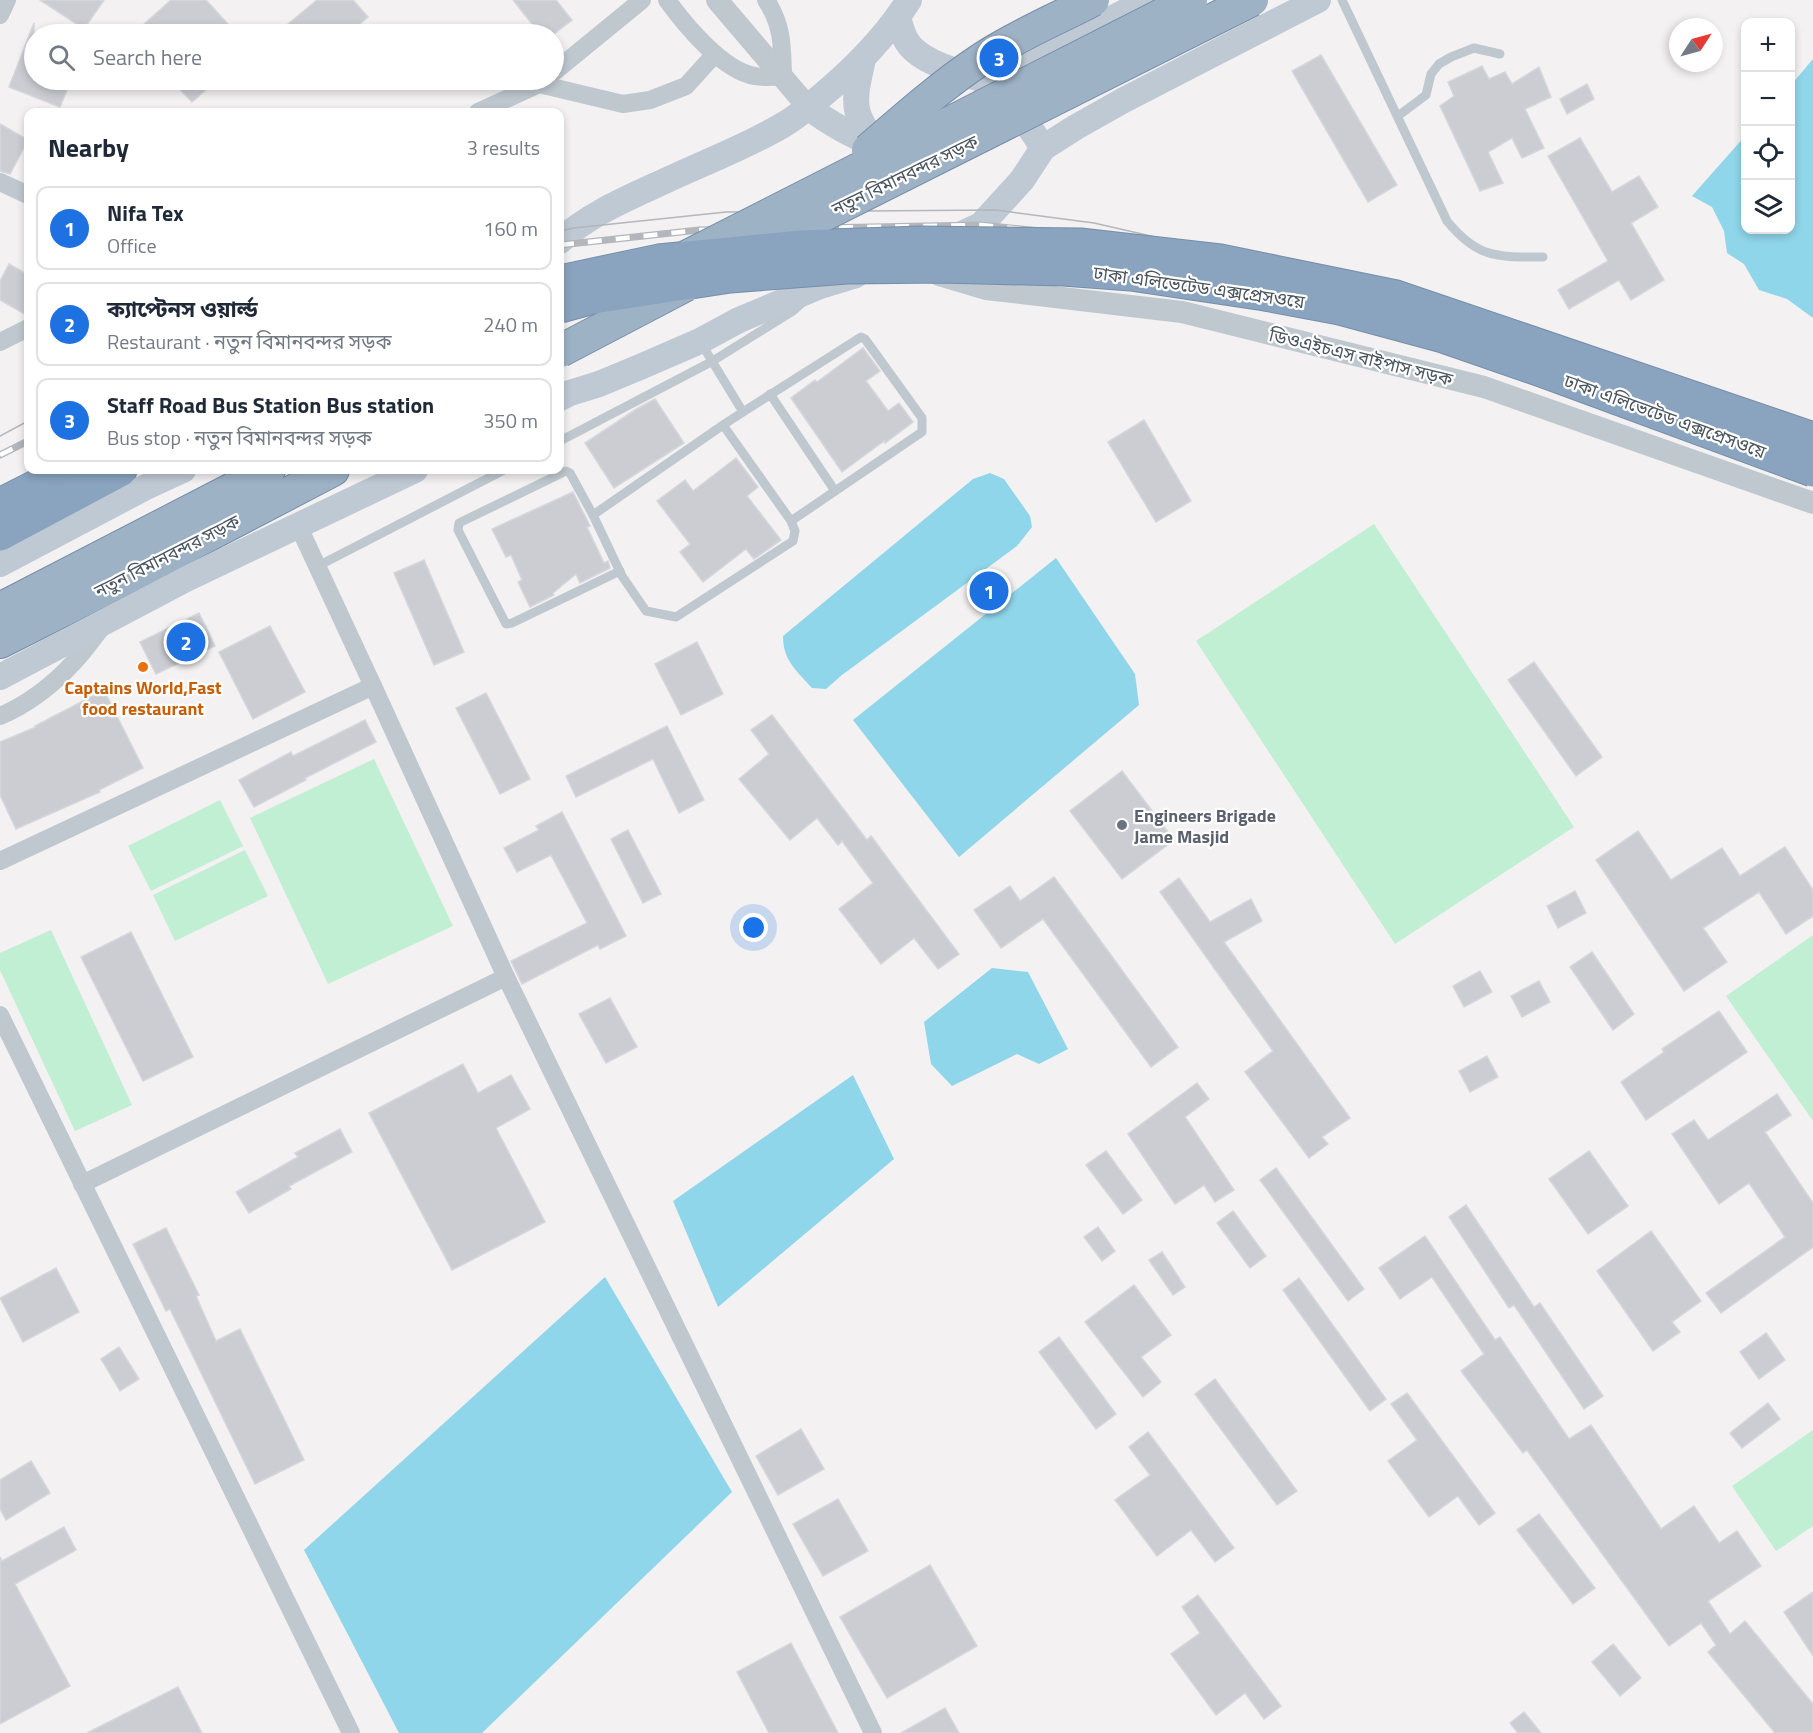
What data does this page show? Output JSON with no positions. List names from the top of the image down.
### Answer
{
  "streets": {
    "highway": ["নতুন বিমানবন্দর সড়ক", "ঢাকা এলিভেটেড এক্সপ্রেসওয়ে"],
    "street": ["ডিওএইচএস বাইপাস সড়ক"]
  },
  "places": ["Captains World,Fast food restaurant", "Engineers Brigade Jame Masjid"],
  "north": "top right",
  "page": {
    "map_buttons": ["+", "−"],
    "search": "Search here",
    "pins": ["3", "1", "2"],
    "heading": ["Nearby", "3 results"],
    "list": [
      {
        "mark": "1",
        "name": "Nifa Tex",
        "note": "Office",
        "value": "160 m"
      },
      {
        "mark": "2",
        "name": "ক্যাপ্টেনস ওয়ার্ল্ড",
        "note": "Restaurant · নতুন বিমানবন্দর সড়ক",
        "value": "240 m"
      },
      {
        "mark": "3",
        "name": "Staff Road Bus Station Bus station",
        "note": "Bus stop · নতুন বিমানবন্দর সড়ক",
        "value": "350 m"
      }
    ]
  }
}
